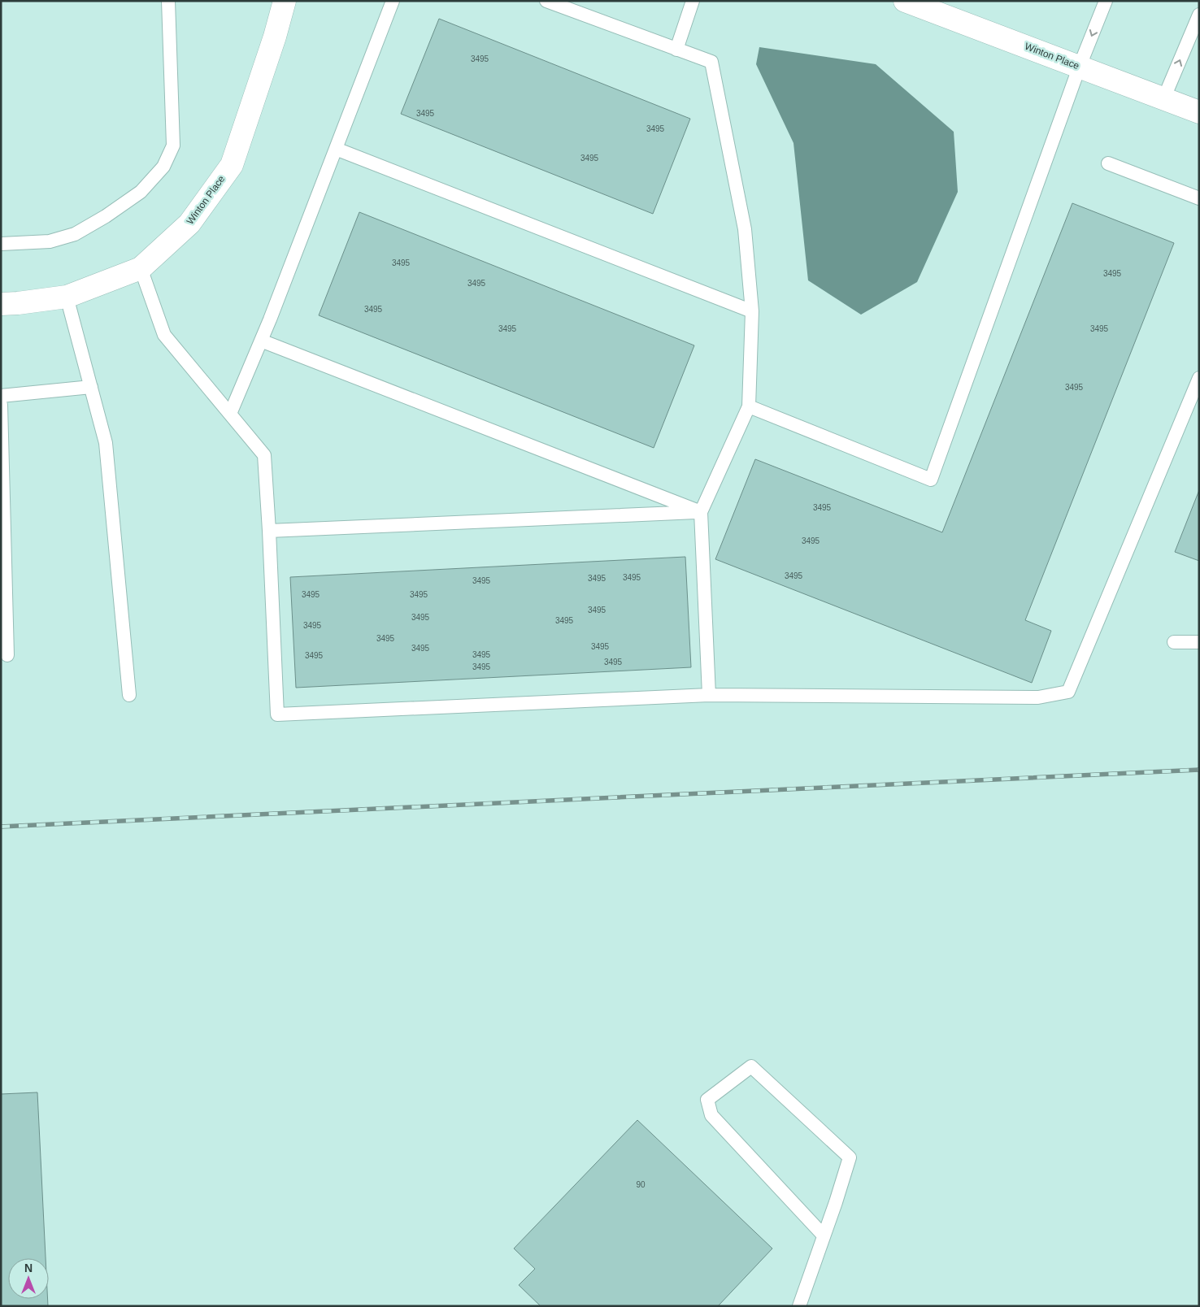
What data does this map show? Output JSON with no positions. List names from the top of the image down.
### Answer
{
  "streets": {
    "street": ["Winton Place"]
  },
  "house_numbers": [
    "3495",
    "3495",
    "3495",
    "3495",
    "3495",
    "3495",
    "3495",
    "3495",
    "3495",
    "3495",
    "3495",
    "3495",
    "3495",
    "3495",
    "3495",
    "3495",
    "3495",
    "3495",
    "3495",
    "3495",
    "3495",
    "3495",
    "3495",
    "3495",
    "3495",
    "3495",
    "3495",
    "3495",
    "3495",
    "3495",
    "90"
  ],
  "north": "top"
}
